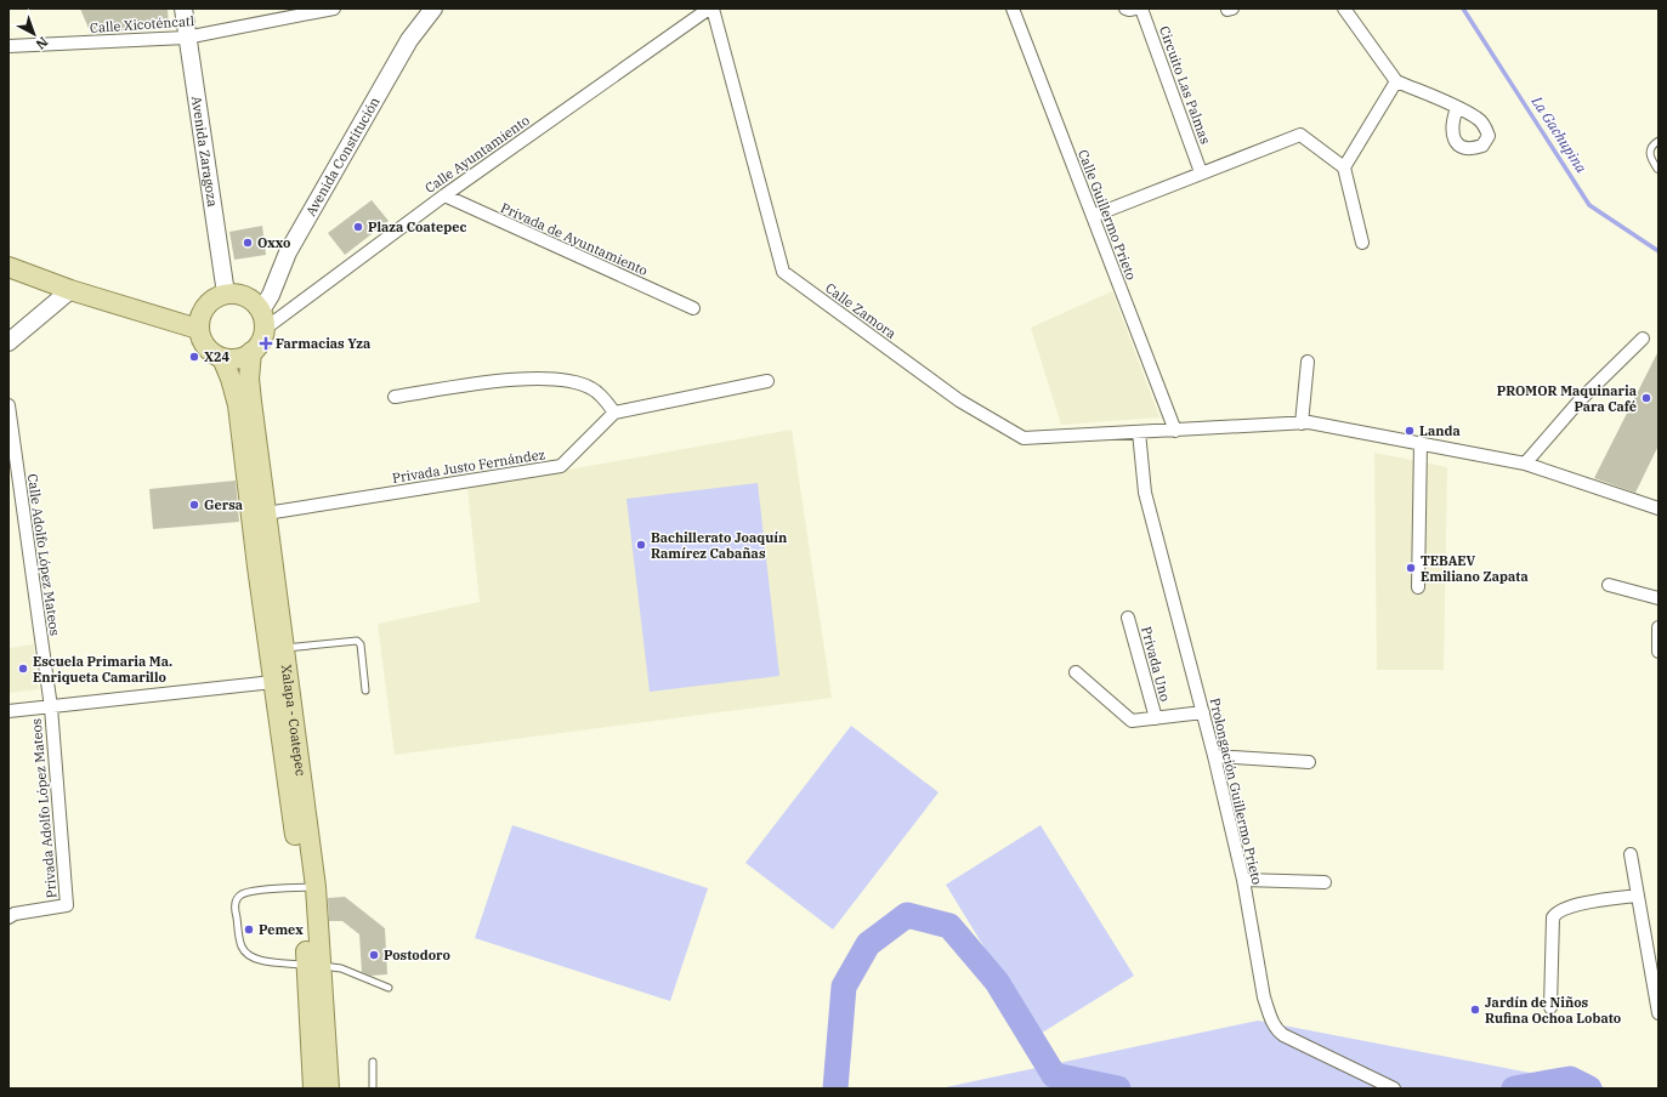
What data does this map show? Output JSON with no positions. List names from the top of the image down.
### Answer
{
  "streets": {
    "main road": ["Avenida Zaragoza", "Avenida Constitución", "Xalapa - Coatepec"],
    "street": [
      "Calle Xicoténcatl",
      "Circuito Las Palmas",
      "Calle Ayuntamiento",
      "Calle Guillermo Prieto",
      "Privada de Ayuntamiento",
      "Calle Zamora",
      "Privada Justo Fernández",
      "Calle Adolfo López Mateos",
      "Privada Uno",
      "Prolongación Guillermo Prieto",
      "Privada Adolfo López Mateos"
    ]
  },
  "crossings": [
    ["Calle Xicoténcatl", "Avenida Zaragoza"],
    ["Avenida Zaragoza", "Calle Ayuntamiento"],
    ["Avenida Zaragoza", "Avenida Constitución"],
    ["Avenida Zaragoza", "Xalapa - Coatepec"],
    ["Calle Ayuntamiento", "Avenida Constitución"],
    ["Calle Ayuntamiento", "Privada de Ayuntamiento"],
    ["Calle Ayuntamiento", "Calle Zamora"],
    ["Calle Ayuntamiento", "Xalapa - Coatepec"],
    ["Avenida Constitución", "Xalapa - Coatepec"],
    ["Calle Guillermo Prieto", "Calle Zamora"],
    ["Calle Zamora", "Prolongación Guillermo Prieto"],
    ["Privada Justo Fernández", "Xalapa - Coatepec"],
    ["Calle Adolfo López Mateos", "Privada Adolfo López Mateos"]
  ],
  "water": ["La Gachupina"],
  "places": {
    "other": [
      "Plaza Coatepec",
      "Oxxo",
      "X24",
      "PROMOR Maquinaria Para Café",
      "Landa",
      "Gersa",
      "Bachillerato Joaquín Ramírez Cabañas",
      "TEBAEV Emiliano Zapata",
      "Escuela Primaria Ma. Enriqueta Camarillo",
      "Pemex",
      "Postodoro",
      "Jardín de Niños Rufina Ochoa Lobato"
    ],
    "health": ["Farmacias Yza"]
  },
  "north": "bottom right"
}
